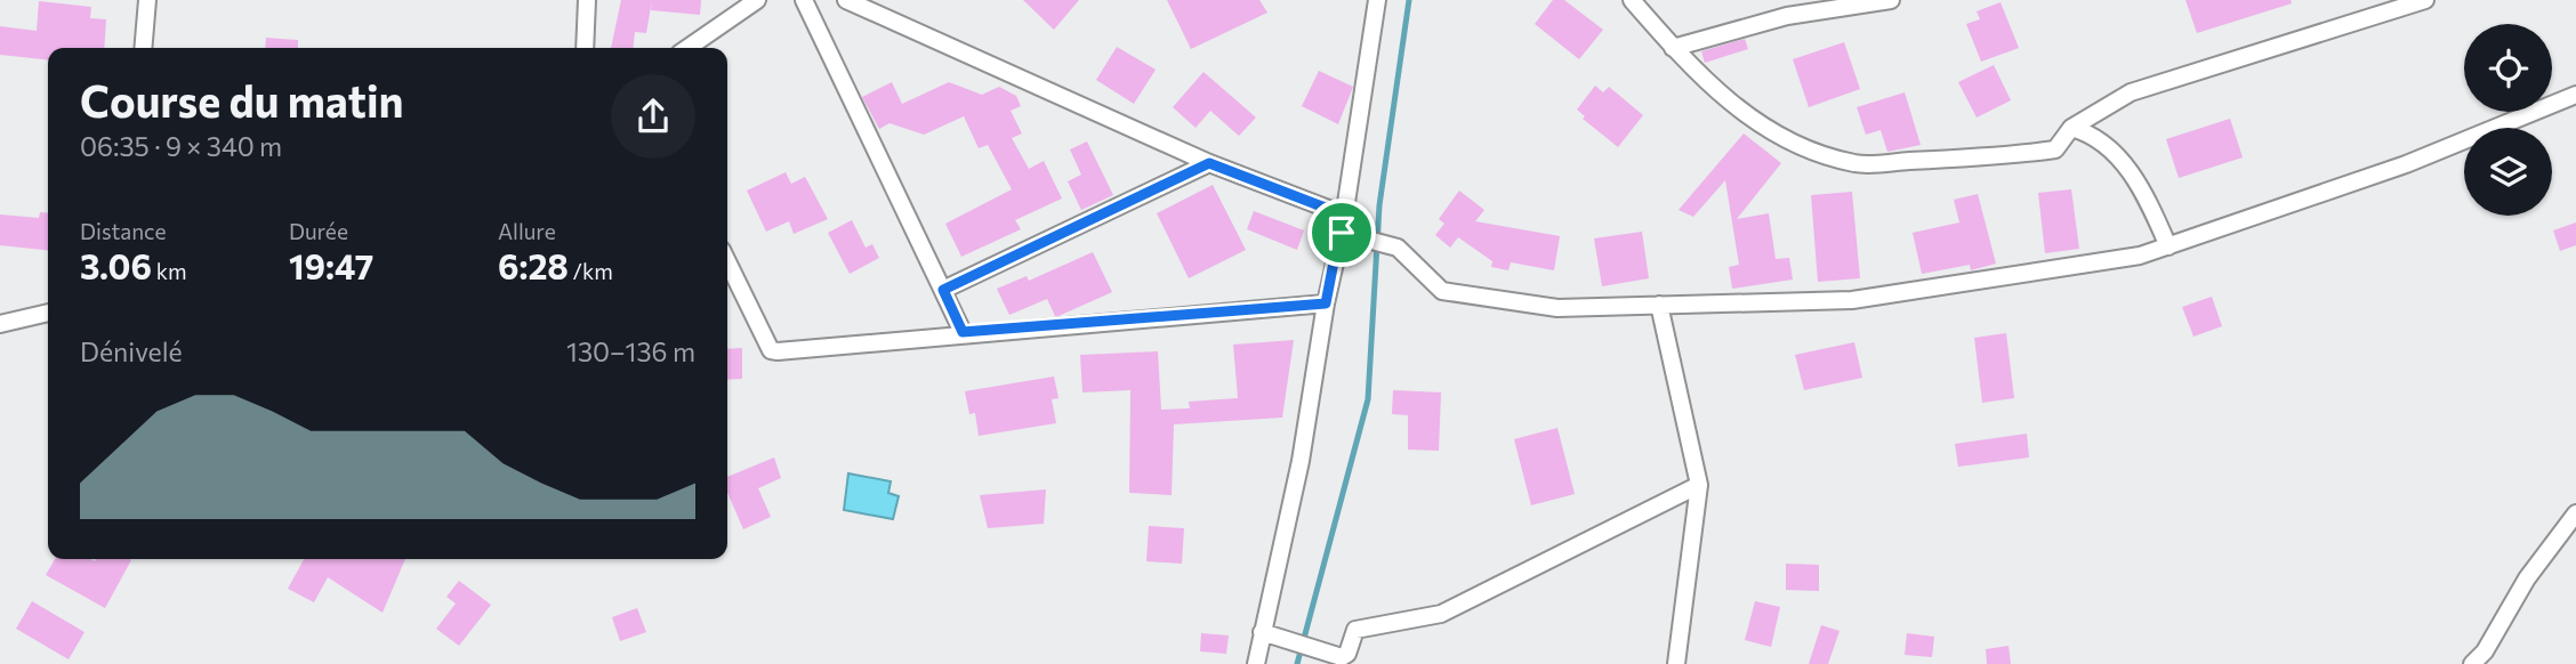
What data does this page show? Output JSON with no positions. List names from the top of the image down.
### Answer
{
  "page": {
    "heading": ["Course du matin", "06:35 · 9 × 340 m"],
    "stats": [
      ["Distance", "3.06 km"],
      ["Durée", "19:47"],
      ["Allure", "6:28 /km"]
    ],
    "chart": ["Dénivelé", "130–136 m"]
  }
}
